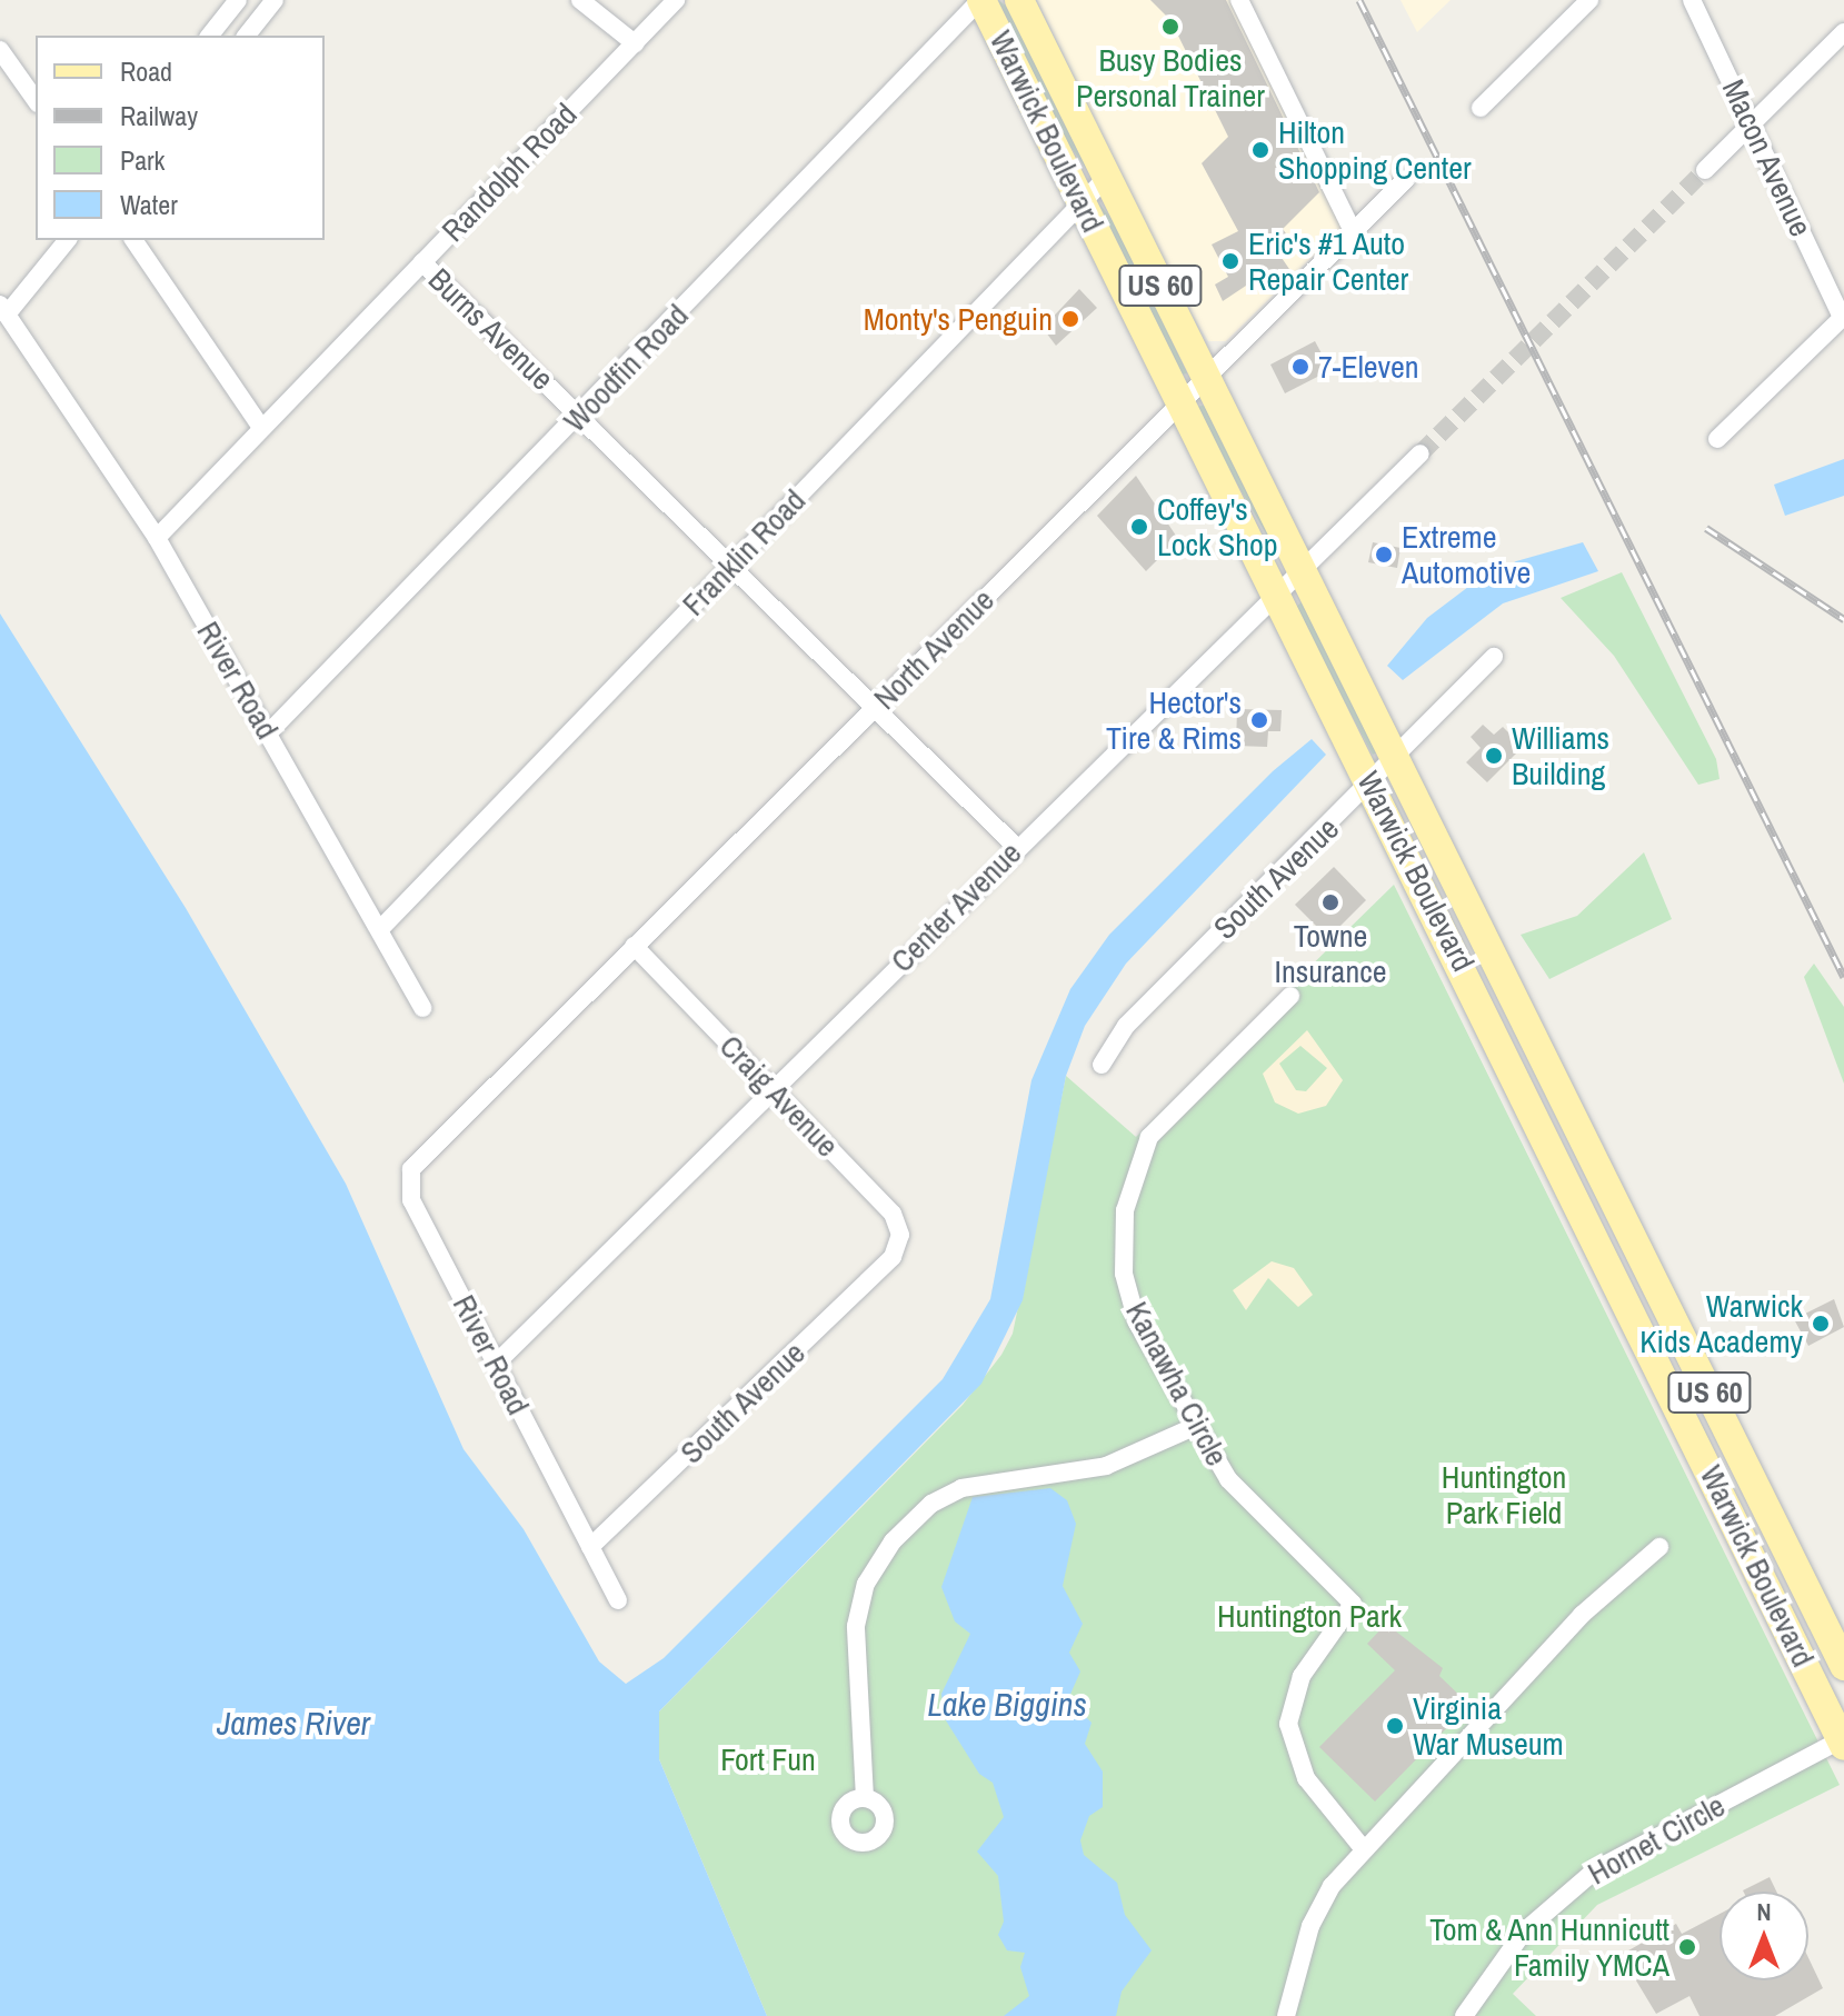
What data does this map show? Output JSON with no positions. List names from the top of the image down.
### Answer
{
  "streets": {
    "main road": ["Warwick Boulevard", "US 60"],
    "street": [
      "Macon Avenue",
      "Randolph Road",
      "Burns Avenue",
      "Woodfin Road",
      "Franklin Road",
      "North Avenue",
      "River Road",
      "South Avenue",
      "Center Avenue",
      "Craig Avenue",
      "Kanawha Circle",
      "Hornet Circle"
    ]
  },
  "crossings": [
    ["Warwick Boulevard", "Woodfin Road"],
    ["Warwick Boulevard", "Franklin Road"],
    ["Warwick Boulevard", "North Avenue"],
    ["Warwick Boulevard", "South Avenue"],
    ["Warwick Boulevard", "Center Avenue"],
    ["Warwick Boulevard", "Hornet Circle"],
    ["Randolph Road", "Burns Avenue"],
    ["Randolph Road", "River Road"],
    ["Burns Avenue", "Woodfin Road"],
    ["Burns Avenue", "Franklin Road"],
    ["Burns Avenue", "North Avenue"],
    ["Burns Avenue", "Center Avenue"],
    ["Woodfin Road", "River Road"],
    ["Franklin Road", "River Road"],
    ["North Avenue", "River Road"],
    ["North Avenue", "Craig Avenue"],
    ["River Road", "South Avenue"],
    ["River Road", "Center Avenue"],
    ["South Avenue", "Craig Avenue"],
    ["Center Avenue", "Craig Avenue"]
  ],
  "water": ["Lake Biggins", "James River"],
  "parks": ["Huntington Park Field", "Huntington Park", "Fort Fun"],
  "places": [
    "Busy Bodies Personal Trainer",
    "Hilton Shopping Center",
    "Eric's #1 Auto Repair Center",
    "Monty's Penguin",
    "7-Eleven",
    "Coffey's Lock Shop",
    "Extreme Automotive",
    "Hector's Tire & Rims",
    "Williams Building",
    "Towne Insurance",
    "Warwick Kids Academy",
    "Virginia War Museum",
    "Tom & Ann Hunnicutt Family YMCA"
  ],
  "legend": [
    "Road",
    "Railway",
    "Park",
    "Water"
  ],
  "north": "top"
}
